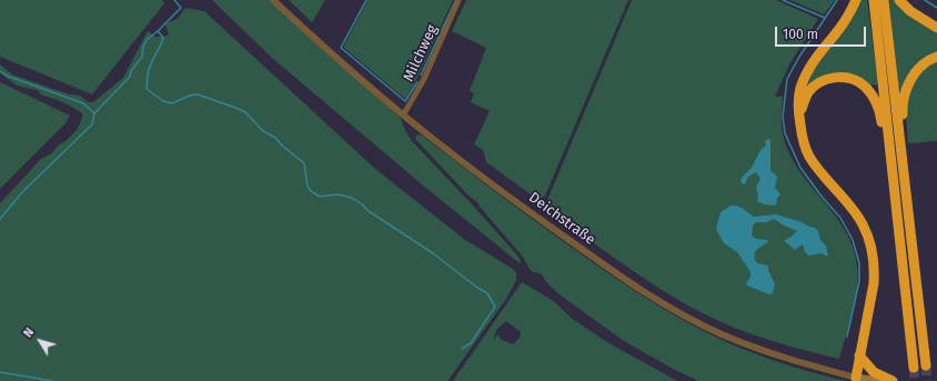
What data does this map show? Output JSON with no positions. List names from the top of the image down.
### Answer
{
  "streets": {
    "main road": ["Deichstraße"],
    "street": ["Milchweg"]
  },
  "crossings": [
    ["Milchweg", "Deichstraße"]
  ],
  "scale_bar": "100 m",
  "north": "top left"
}
